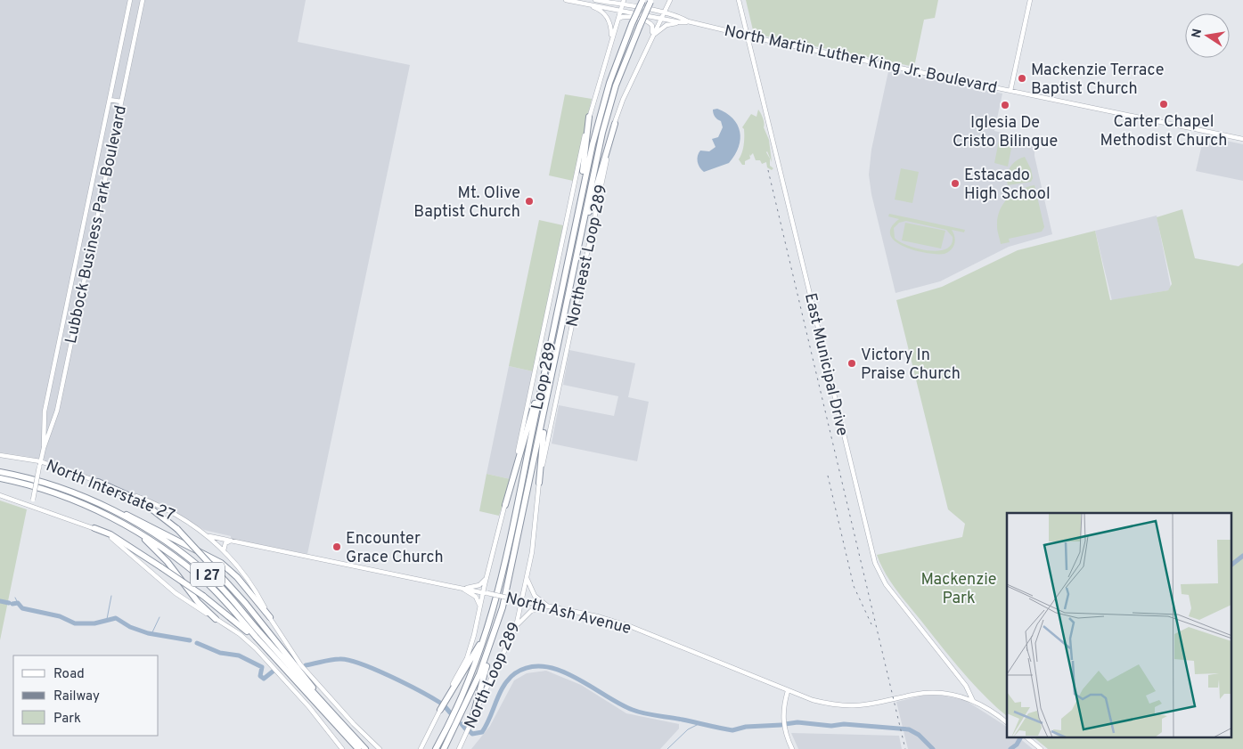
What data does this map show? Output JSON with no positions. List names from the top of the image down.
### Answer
{
  "streets": {
    "highway": ["Loop 289", "I 27"],
    "main road": [
      "North Martin Luther King Jr. Boulevard",
      "Lubbock Business Park Boulevard",
      "Northeast Loop 289",
      "East Municipal Drive",
      "North Interstate 27",
      "North Ash Avenue",
      "North Loop 289"
    ]
  },
  "crossings": [
    ["North Martin Luther King Jr. Boulevard", "Northeast Loop 289"],
    ["North Martin Luther King Jr. Boulevard", "East Municipal Drive"],
    ["Lubbock Business Park Boulevard", "North Interstate 27"],
    ["Northeast Loop 289", "North Ash Avenue"],
    ["Northeast Loop 289", "North Loop 289"],
    ["East Municipal Drive", "North Ash Avenue"],
    ["North Interstate 27", "North Ash Avenue"],
    ["North Ash Avenue", "North Loop 289"]
  ],
  "parks": ["Mackenzie Park"],
  "places": [
    "Mackenzie Terrace Baptist Church",
    "Carter Chapel Methodist Church",
    "Iglesia De Cristo Bilingue",
    "Estacado High School",
    "Mt. Olive Baptist Church",
    "Victory In Praise Church",
    "Encounter Grace Church"
  ],
  "legend": ["Road", "Railway", "Park"],
  "north": "left"
}
